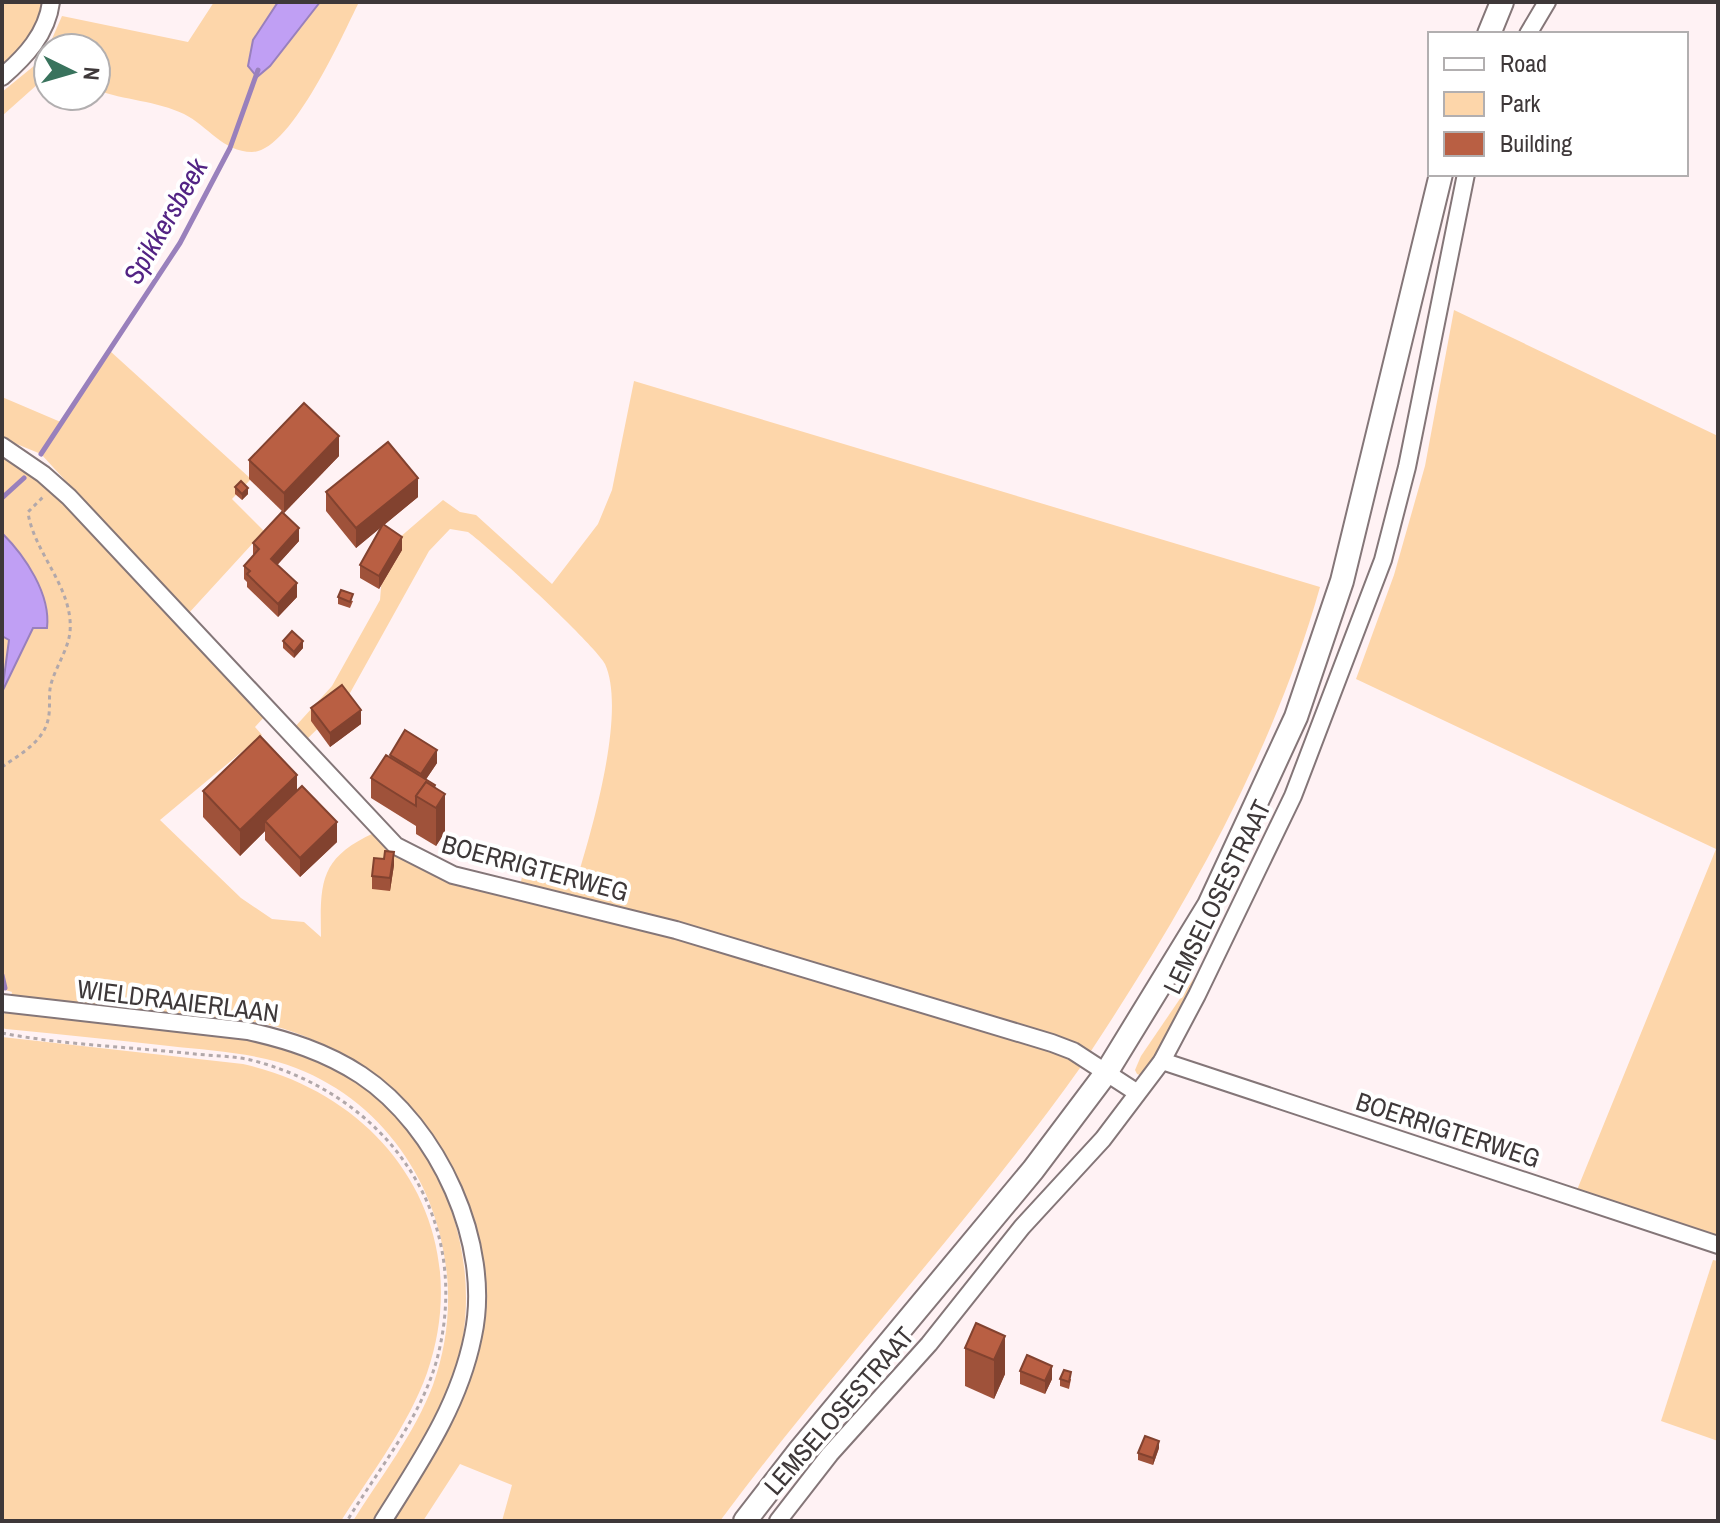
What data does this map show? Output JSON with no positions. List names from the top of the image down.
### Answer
{
  "streets": {
    "street": ["BOERRIGTERWEG", "LEMSELOSESTRAAT", "WIELDRAAIERLAAN"]
  },
  "crossings": [
    ["BOERRIGTERWEG", "LEMSELOSESTRAAT"]
  ],
  "water": ["Spikkersbeek"],
  "legend": ["Road", "Park", "Building"],
  "north": "right"
}
